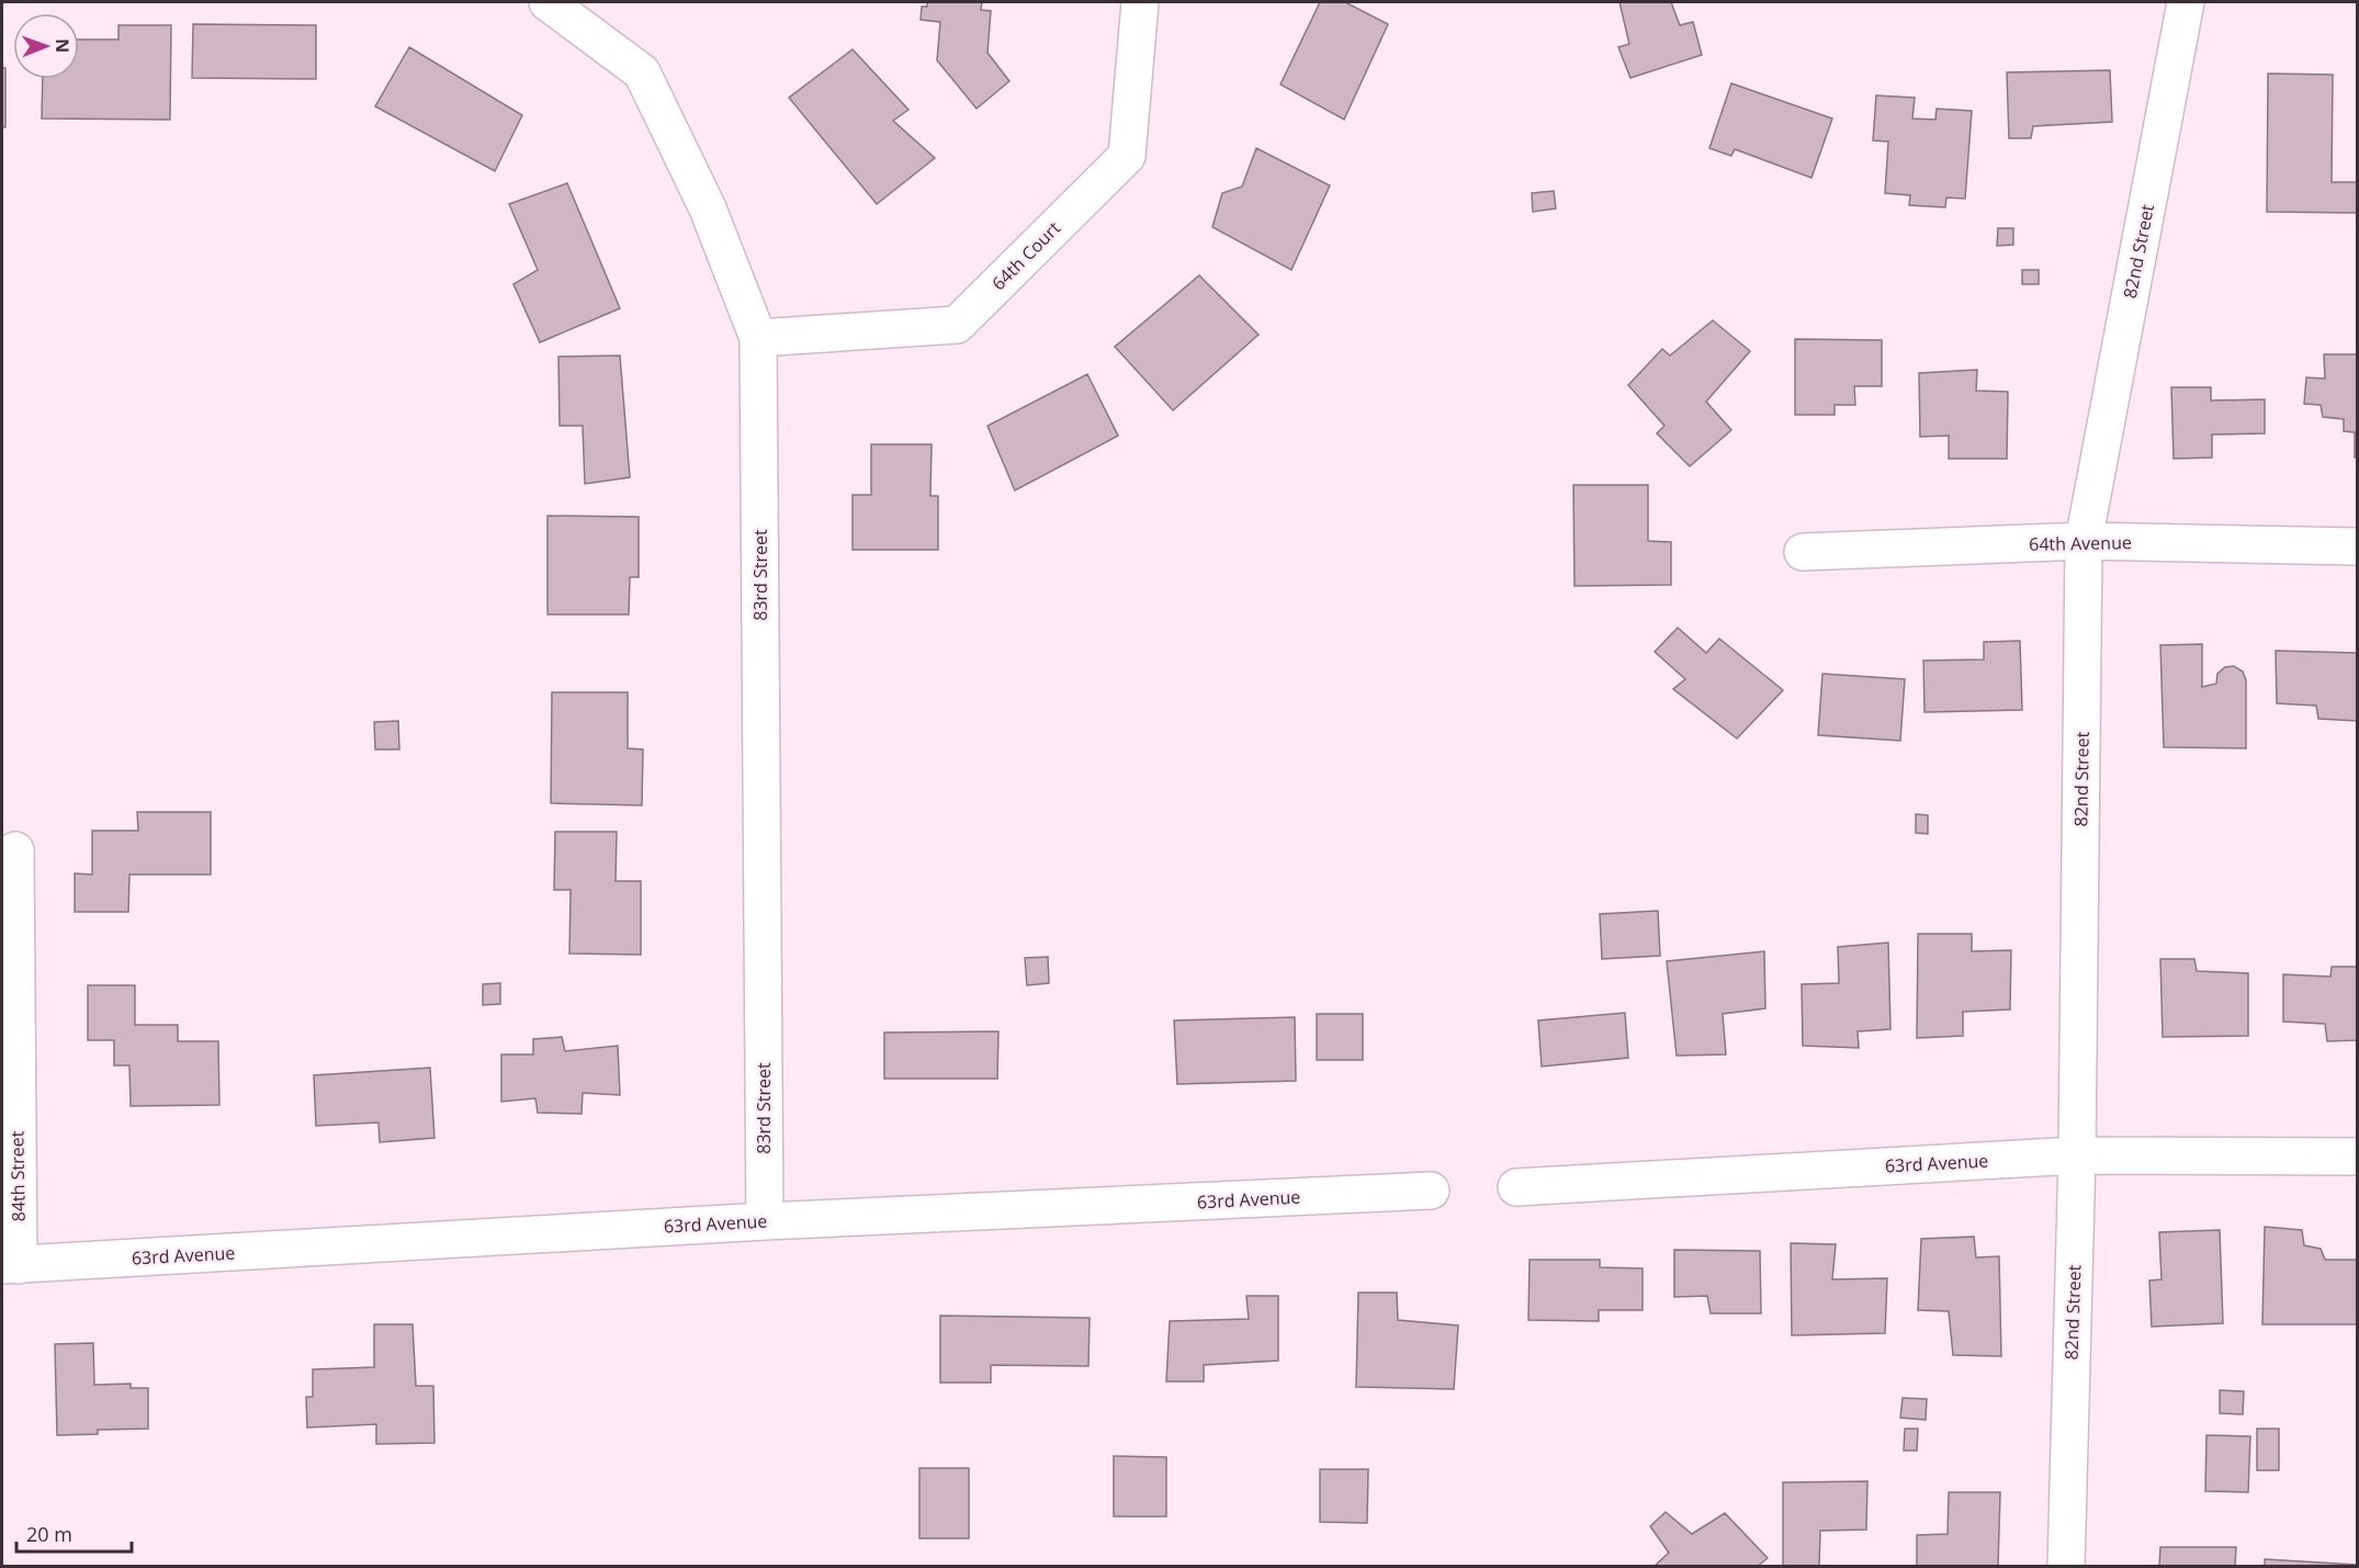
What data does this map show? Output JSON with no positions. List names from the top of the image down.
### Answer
{
  "streets": {
    "street": [
      "82nd Street",
      "64th Court",
      "64th Avenue",
      "83rd Street",
      "63rd Avenue",
      "84th Street"
    ]
  },
  "crossings": [
    ["82nd Street", "64th Avenue"],
    ["82nd Street", "63rd Avenue"],
    ["64th Court", "83rd Street"],
    ["83rd Street", "63rd Avenue"],
    ["63rd Avenue", "84th Street"]
  ],
  "scale_bar": "20 m",
  "north": "right"
}
